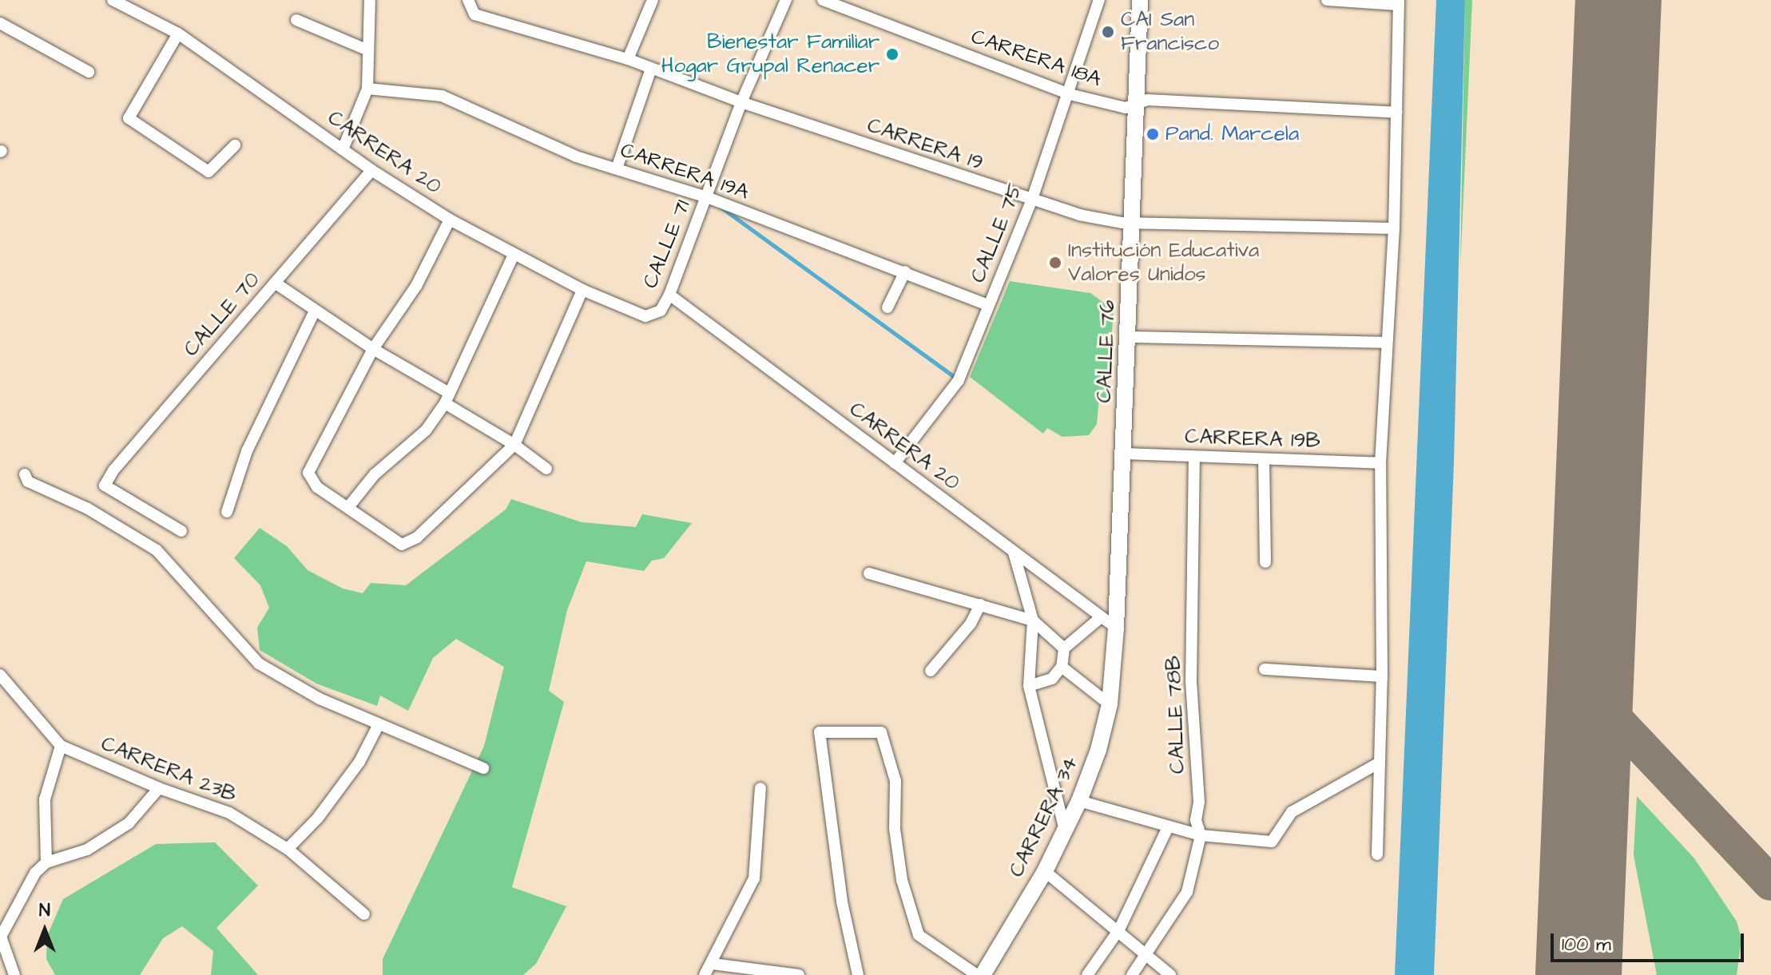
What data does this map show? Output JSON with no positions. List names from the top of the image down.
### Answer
{
  "streets": {
    "main road": ["CALLE 76", "CARRERA 34"],
    "street": [
      "CARRERA 18A",
      "CARRERA 19",
      "CARRERA 20",
      "CARRERA 19A",
      "CALLE 75",
      "CALLE 71",
      "CALLE 70",
      "CARRERA 19B",
      "CALLE 78B",
      "CARRERA 23B"
    ]
  },
  "crossings": [
    ["CARRERA 18A", "CALLE 75"],
    ["CARRERA 18A", "CALLE 76"],
    ["CARRERA 19", "CALLE 75"],
    ["CARRERA 19", "CALLE 71"],
    ["CARRERA 19", "CALLE 76"],
    ["CARRERA 20", "CALLE 75"],
    ["CARRERA 20", "CALLE 71"],
    ["CARRERA 20", "CALLE 70"],
    ["CARRERA 20", "CALLE 76"],
    ["CARRERA 19A", "CALLE 75"],
    ["CARRERA 19A", "CALLE 71"],
    ["CALLE 76", "CARRERA 19B"],
    ["CALLE 76", "CARRERA 34"],
    ["CARRERA 19B", "CALLE 78B"]
  ],
  "places": [
    "CAI San Francisco",
    "Bienestar Familiar Hogar Grupal Renacer",
    "Pand. Marcela",
    "Institución Educativa Valores Unidos"
  ],
  "scale_bar": "100 m",
  "north": "top"
}
